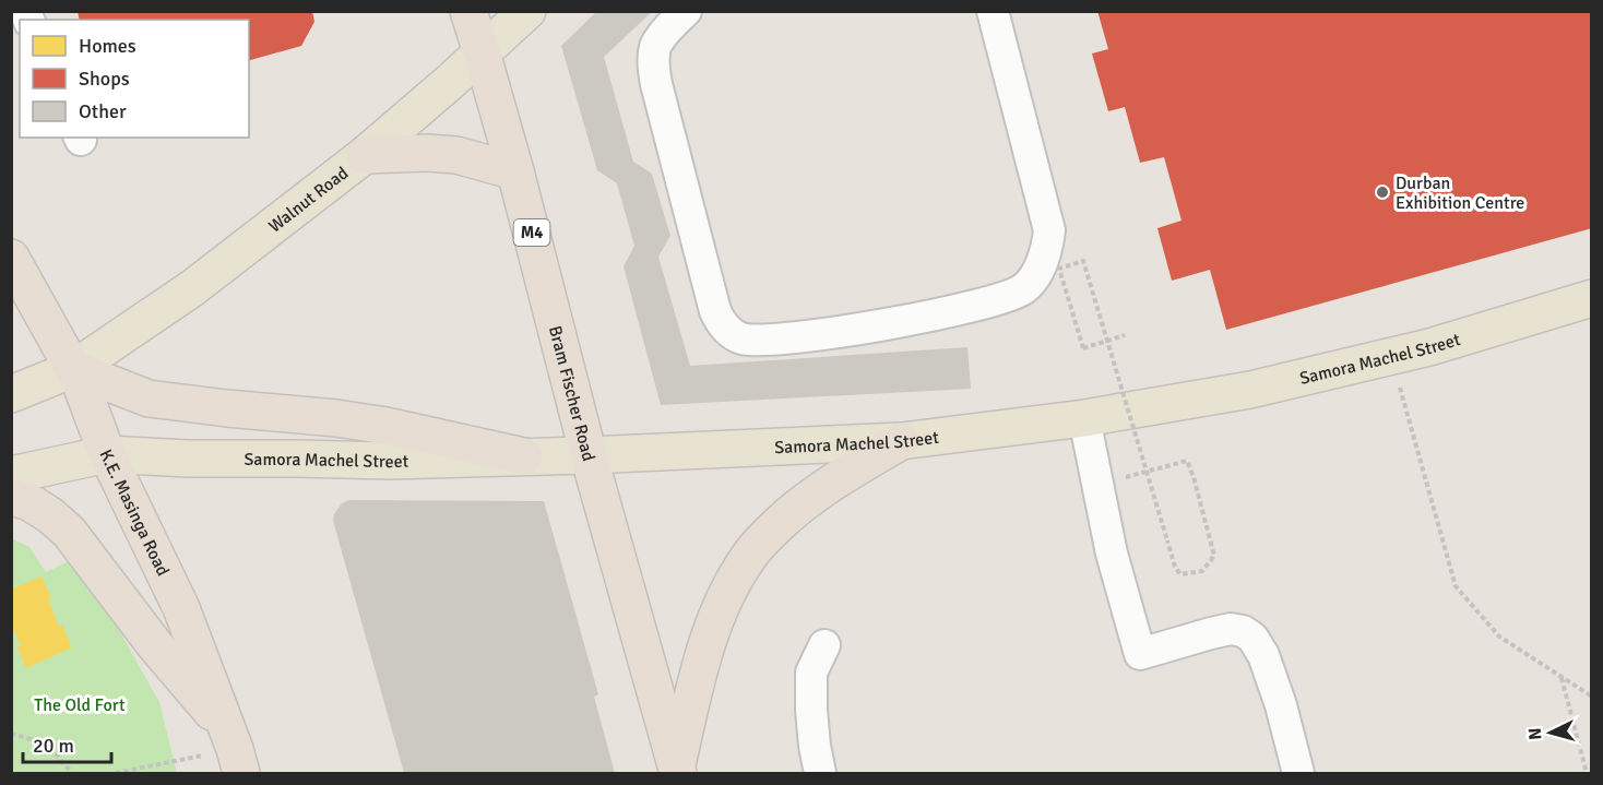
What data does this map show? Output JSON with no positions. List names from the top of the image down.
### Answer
{
  "streets": {
    "highway": ["M4", "Bram Fischer Road", "K.E. Masinga Road"],
    "main road": ["Walnut Road", "Samora Machel Street"]
  },
  "crossings": [
    ["Walnut Road", "Bram Fischer Road"],
    ["Walnut Road", "K.E. Masinga Road"],
    ["Samora Machel Street", "Bram Fischer Road"],
    ["Samora Machel Street", "K.E. Masinga Road"]
  ],
  "parks": ["The Old Fort"],
  "places": ["Durban Exhibition Centre"],
  "legend": ["Homes", "Shops", "Other"],
  "scale_bar": "20 m",
  "north": "left"
}
